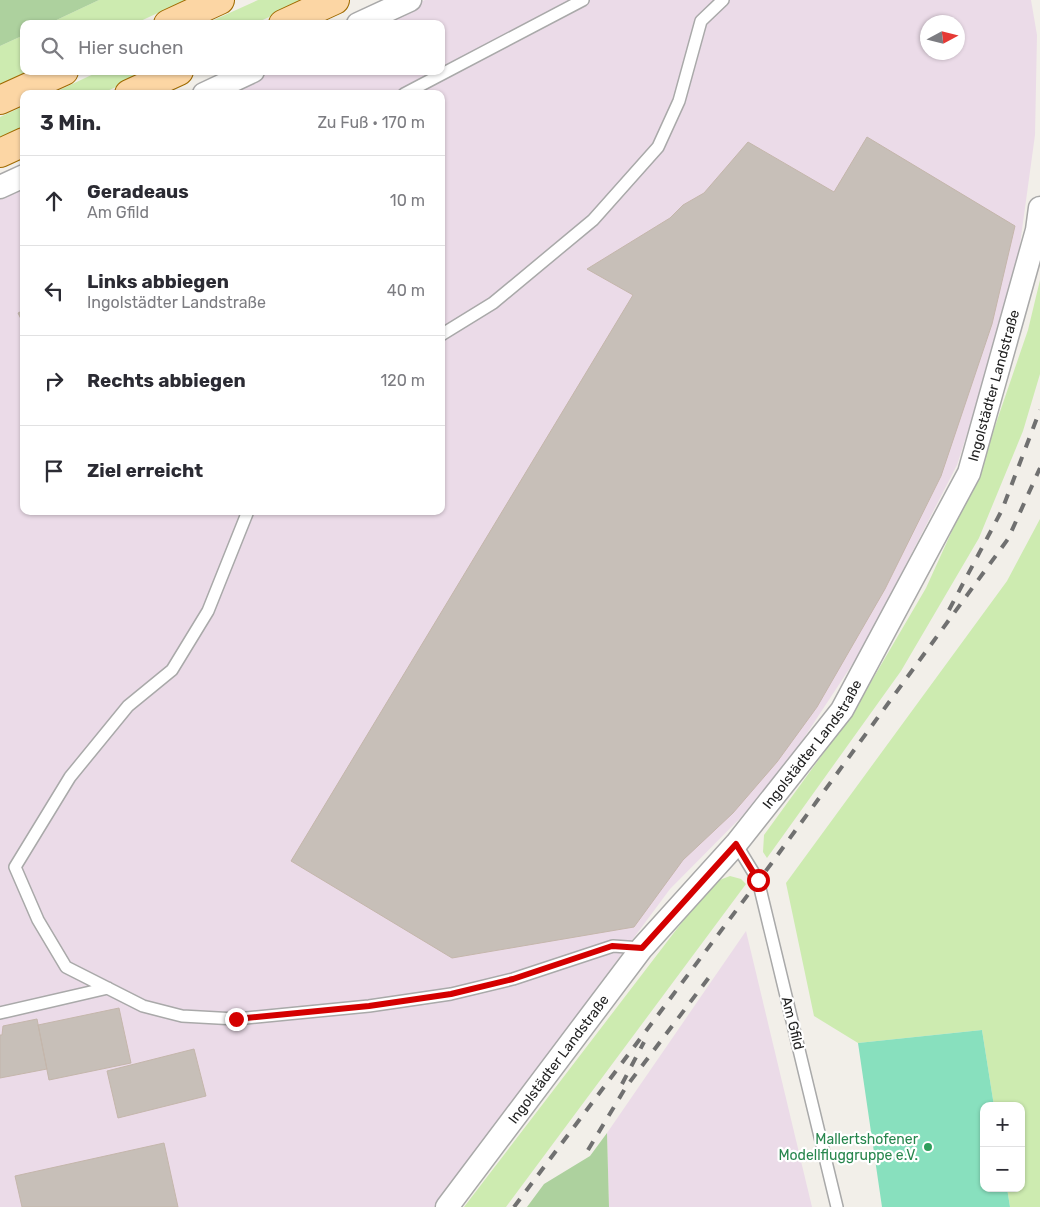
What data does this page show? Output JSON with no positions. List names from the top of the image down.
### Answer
{
  "streets": {
    "street": ["Ingolstädter Landstraße"],
    "lane": ["Am Gfild"]
  },
  "crossings": [
    ["Ingolstädter Landstraße", "Am Gfild"]
  ],
  "places": ["Mallertshofener Modellfluggruppe e.V."],
  "north": "right",
  "page": {
    "search": "Hier suchen",
    "heading": ["3 Min.", "Zu Fuß · 170 m"],
    "list": [
      ["Geradeaus", "Am Gfild", "10 m"],
      ["Links abbiegen", "Ingolstädter Landstraße", "40 m"],
      ["Rechts abbiegen", "120 m"],
      "Ziel erreicht"
    ],
    "map_buttons": ["+", "−"]
  }
}
